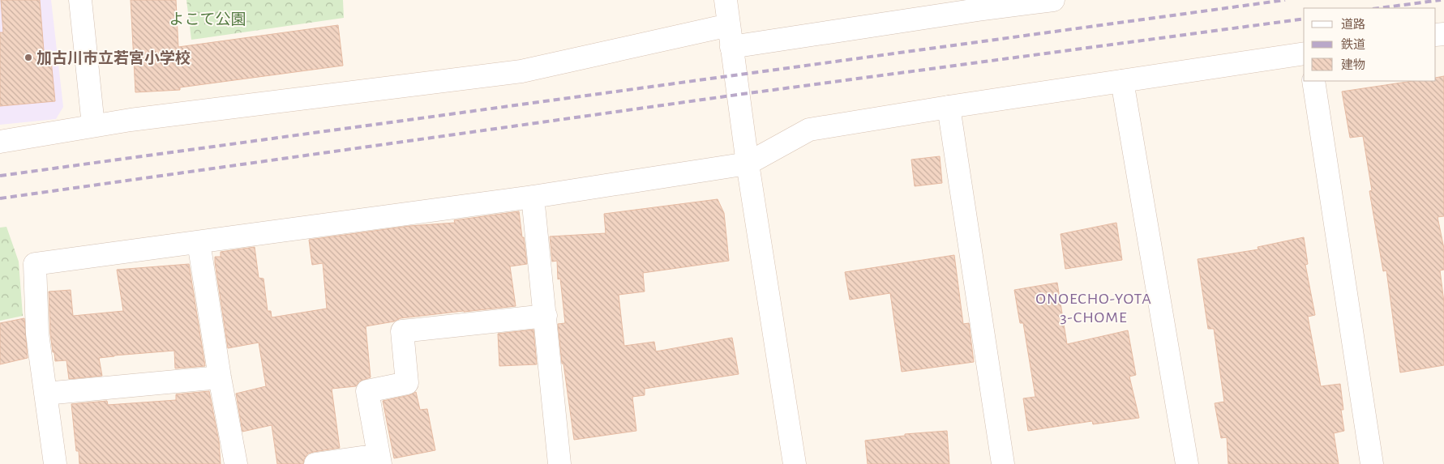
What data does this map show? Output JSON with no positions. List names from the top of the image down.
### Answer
{
  "districts": ["ONOECHO-YOTA 3-CHOME"],
  "parks": ["よこて公園"],
  "places": ["加古川市立若宮小学校"],
  "legend": ["道路", "鉄道", "建物"]
}
